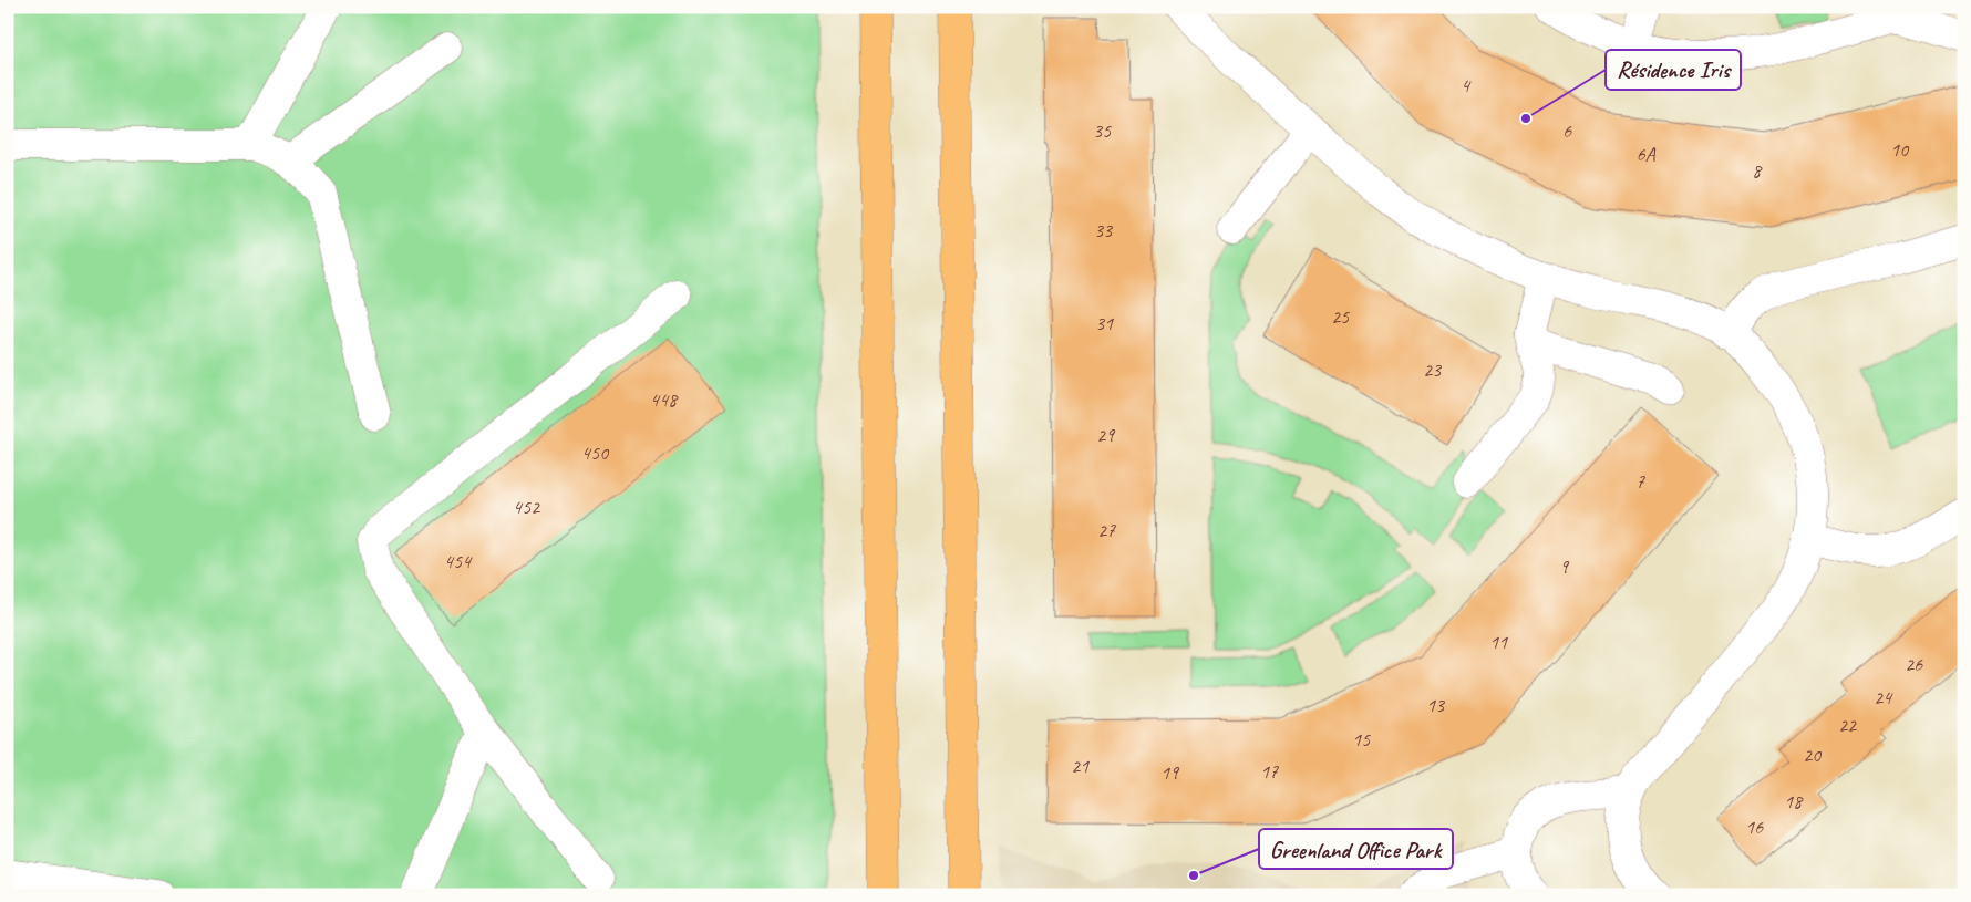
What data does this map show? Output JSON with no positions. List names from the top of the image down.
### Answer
{
  "places": ["Résidence Iris", "Greenland Office Park"],
  "house_numbers": [
    "4",
    "35",
    "6",
    "10",
    "6A",
    "8",
    "33",
    "25",
    "31",
    "23",
    "448",
    "29",
    "450",
    "7",
    "452",
    "27",
    "454",
    "9",
    "11",
    "26",
    "24",
    "13",
    "22",
    "15",
    "20",
    "21",
    "17",
    "19",
    "18",
    "16"
  ]
}
